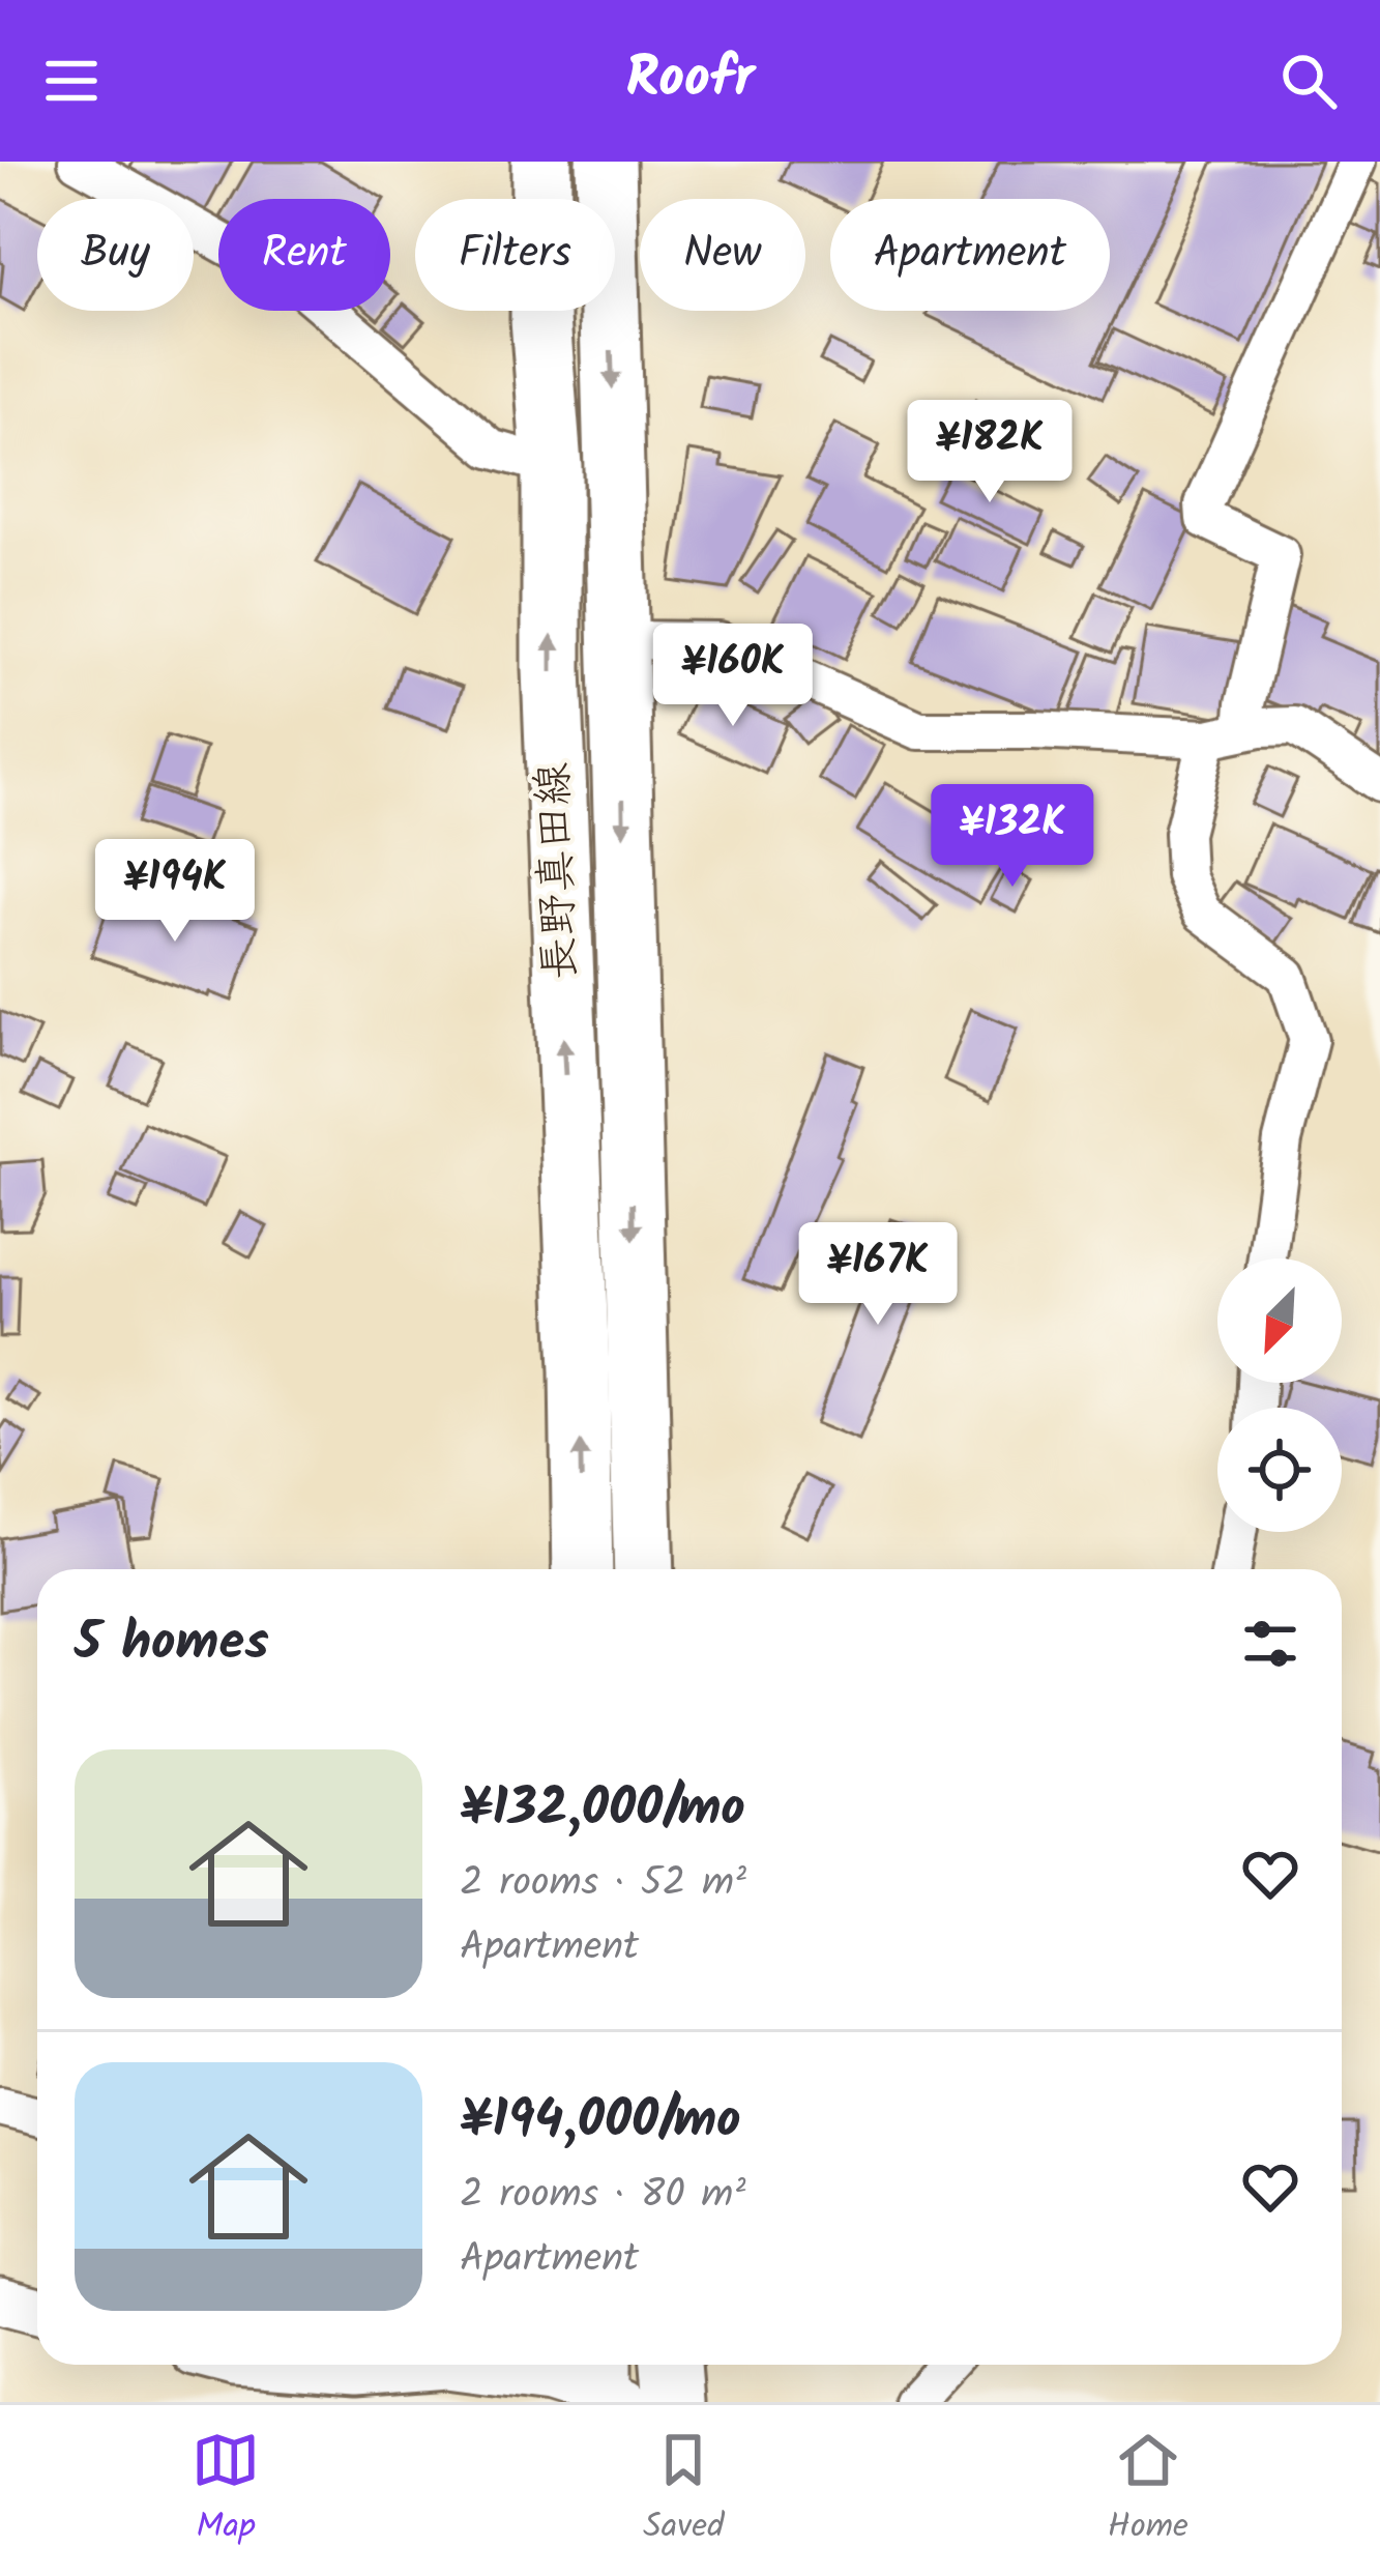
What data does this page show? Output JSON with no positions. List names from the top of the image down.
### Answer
{
  "streets": {
    "main road": ["長野真田線"]
  },
  "north": "bottom left",
  "page": {
    "header": "Roofr",
    "chip": [
      "Buy",
      "Rent",
      "Filters",
      "New",
      "Apartment"
    ],
    "price": [
      "¥182K",
      "¥160K",
      "¥132K",
      "¥194K",
      "¥167K"
    ],
    "heading": "5 homes",
    "list": [
      {
        "name": "¥132,000/mo",
        "note": "2 rooms · 52 m² · Apartment"
      },
      {
        "name": "¥194,000/mo",
        "note": "2 rooms · 80 m² · Apartment"
      }
    ],
    "tabs": ["Map", "Saved", "Home"]
  }
}
